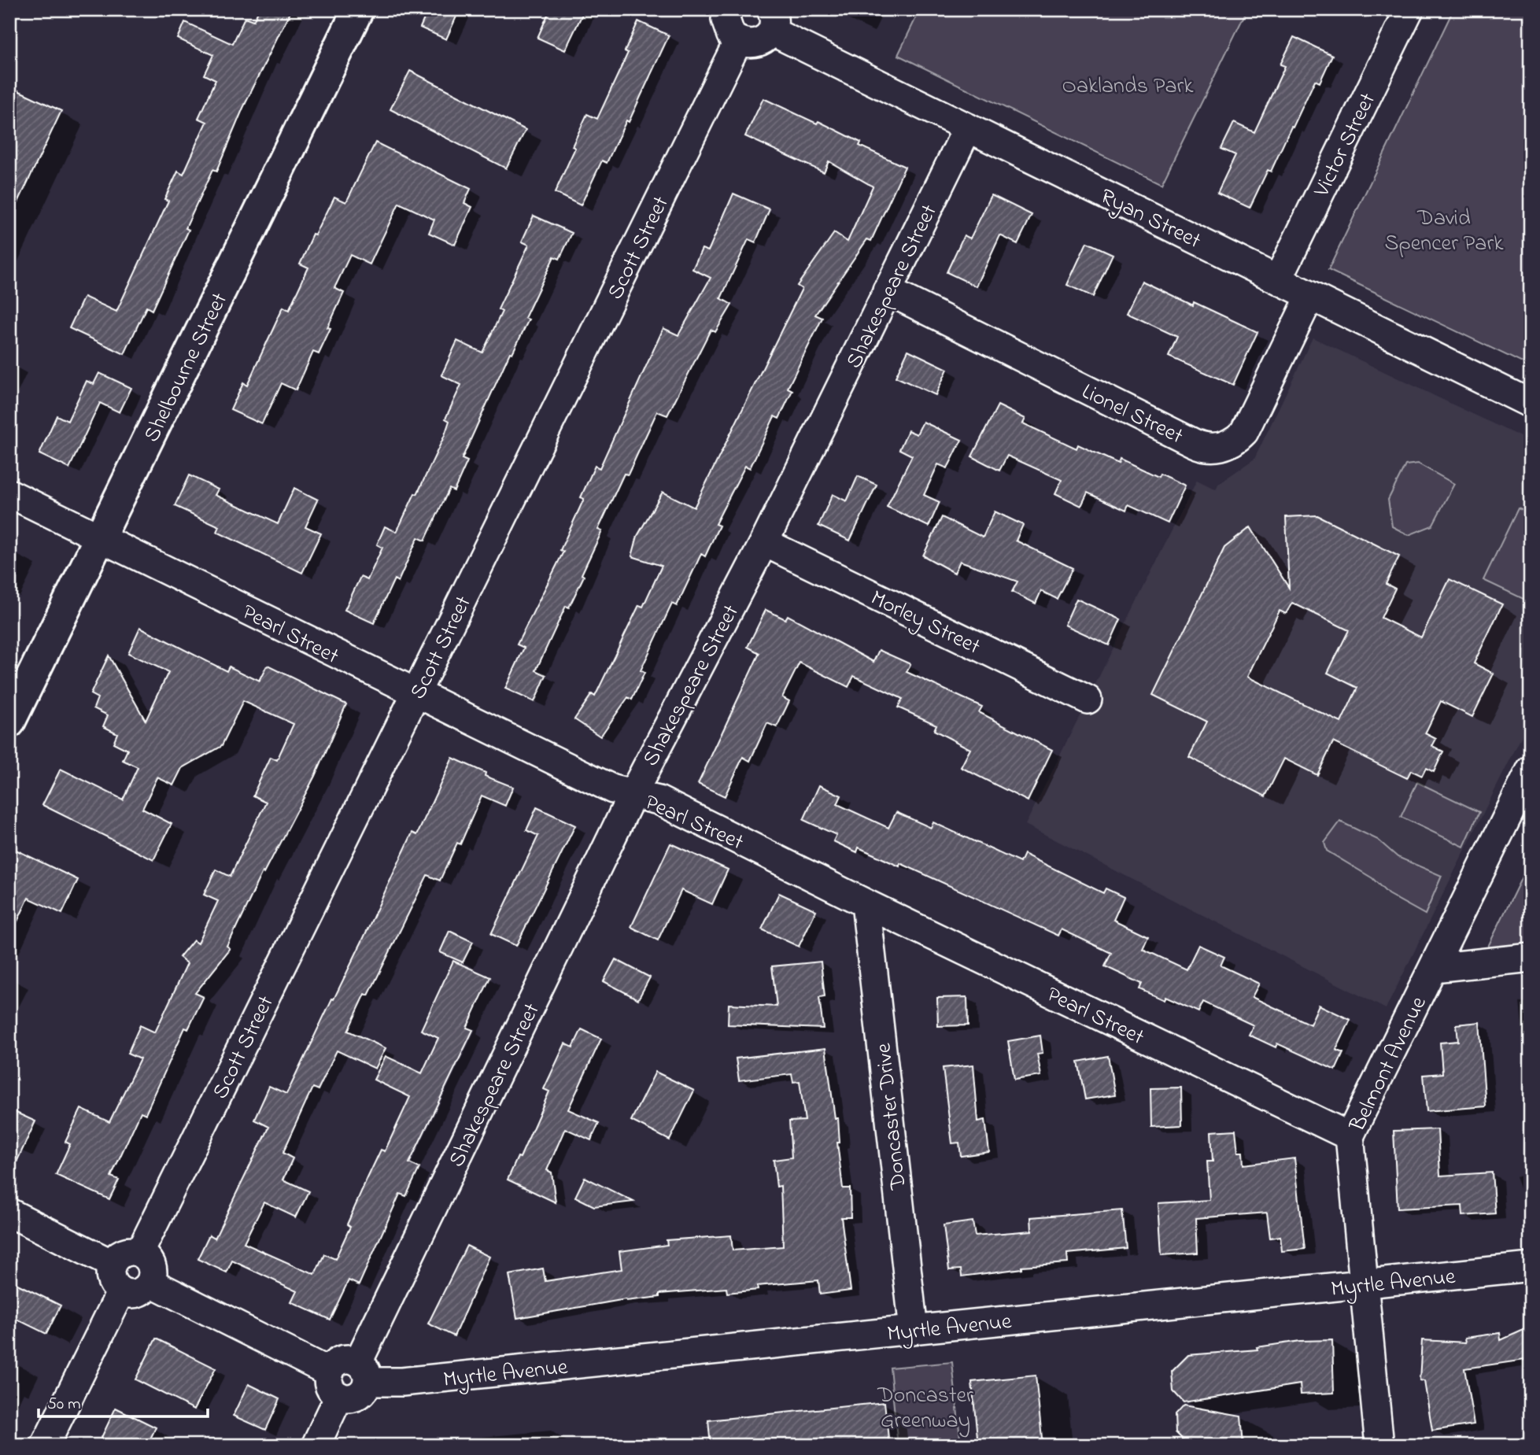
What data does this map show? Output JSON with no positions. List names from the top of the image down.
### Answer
{
  "streets": {
    "main road": ["Shelbourne Street"],
    "street": [
      "Victor Street",
      "Ryan Street",
      "Scott Street",
      "Shakespeare Street",
      "Lionel Street",
      "Morley Street",
      "Pearl Street",
      "Belmont Avenue",
      "Doncaster Drive",
      "Myrtle Avenue"
    ]
  },
  "crossings": [
    ["Victor Street", "Ryan Street"],
    ["Ryan Street", "Shakespeare Street"],
    ["Ryan Street", "Lionel Street"],
    ["Scott Street", "Pearl Street"],
    ["Shakespeare Street", "Lionel Street"],
    ["Shakespeare Street", "Morley Street"],
    ["Shakespeare Street", "Pearl Street"],
    ["Shakespeare Street", "Myrtle Avenue"],
    ["Shelbourne Street", "Pearl Street"],
    ["Pearl Street", "Belmont Avenue"],
    ["Pearl Street", "Doncaster Drive"],
    ["Belmont Avenue", "Myrtle Avenue"],
    ["Doncaster Drive", "Myrtle Avenue"]
  ],
  "parks": ["Oaklands Park", "David Spencer Park", "Doncaster Greenway"],
  "scale_bar": "50 m"
}
